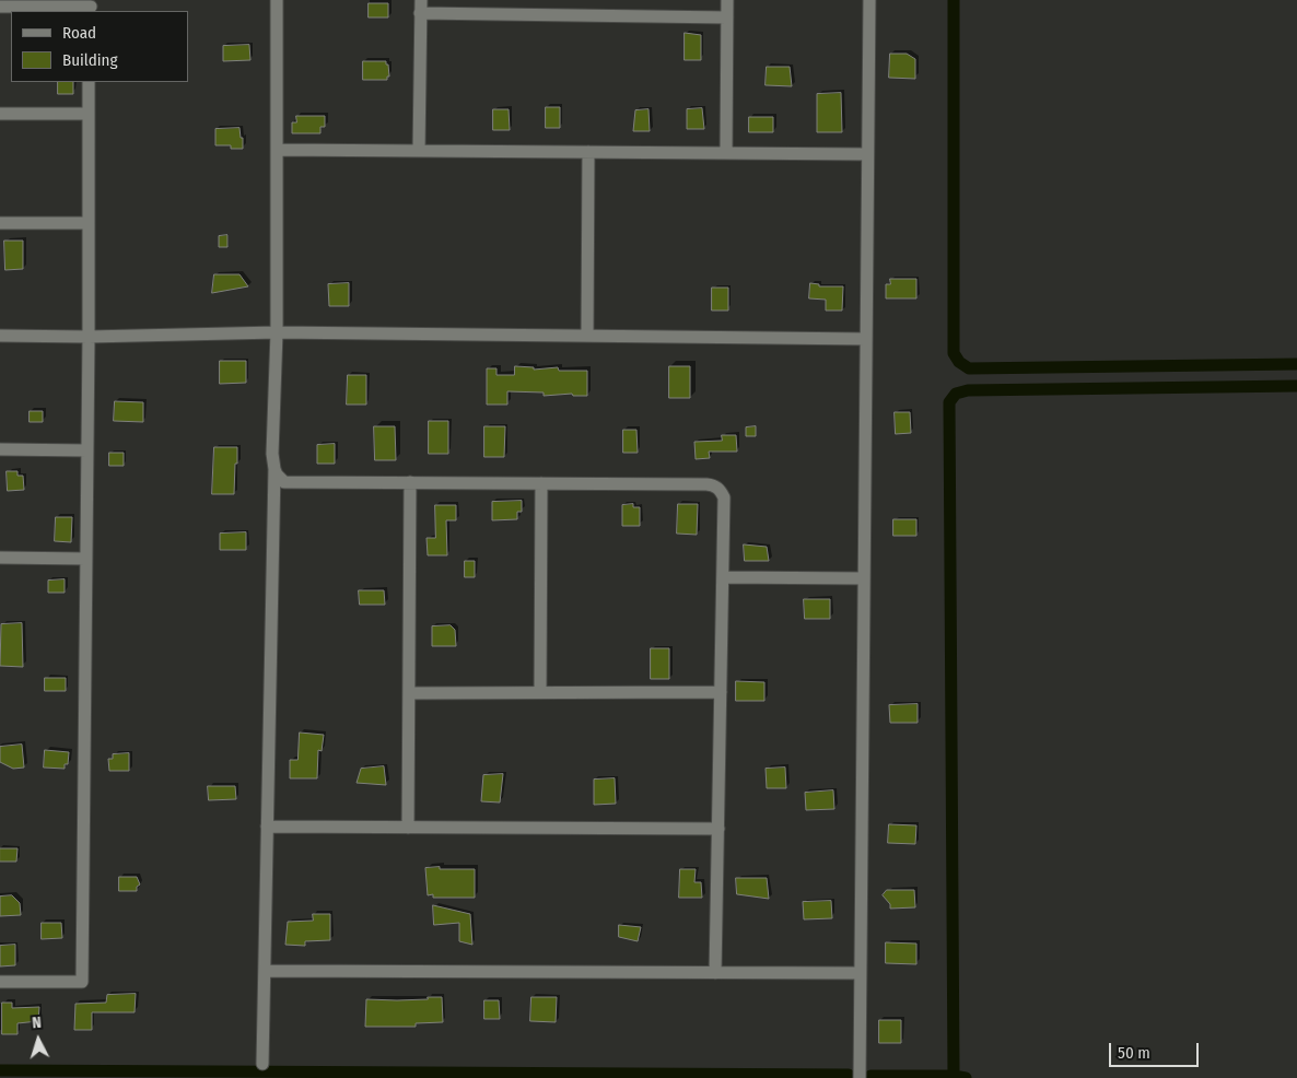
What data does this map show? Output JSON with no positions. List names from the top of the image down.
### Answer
{
  "legend": ["Road", "Building"],
  "scale_bar": "50 m",
  "north": "top"
}
